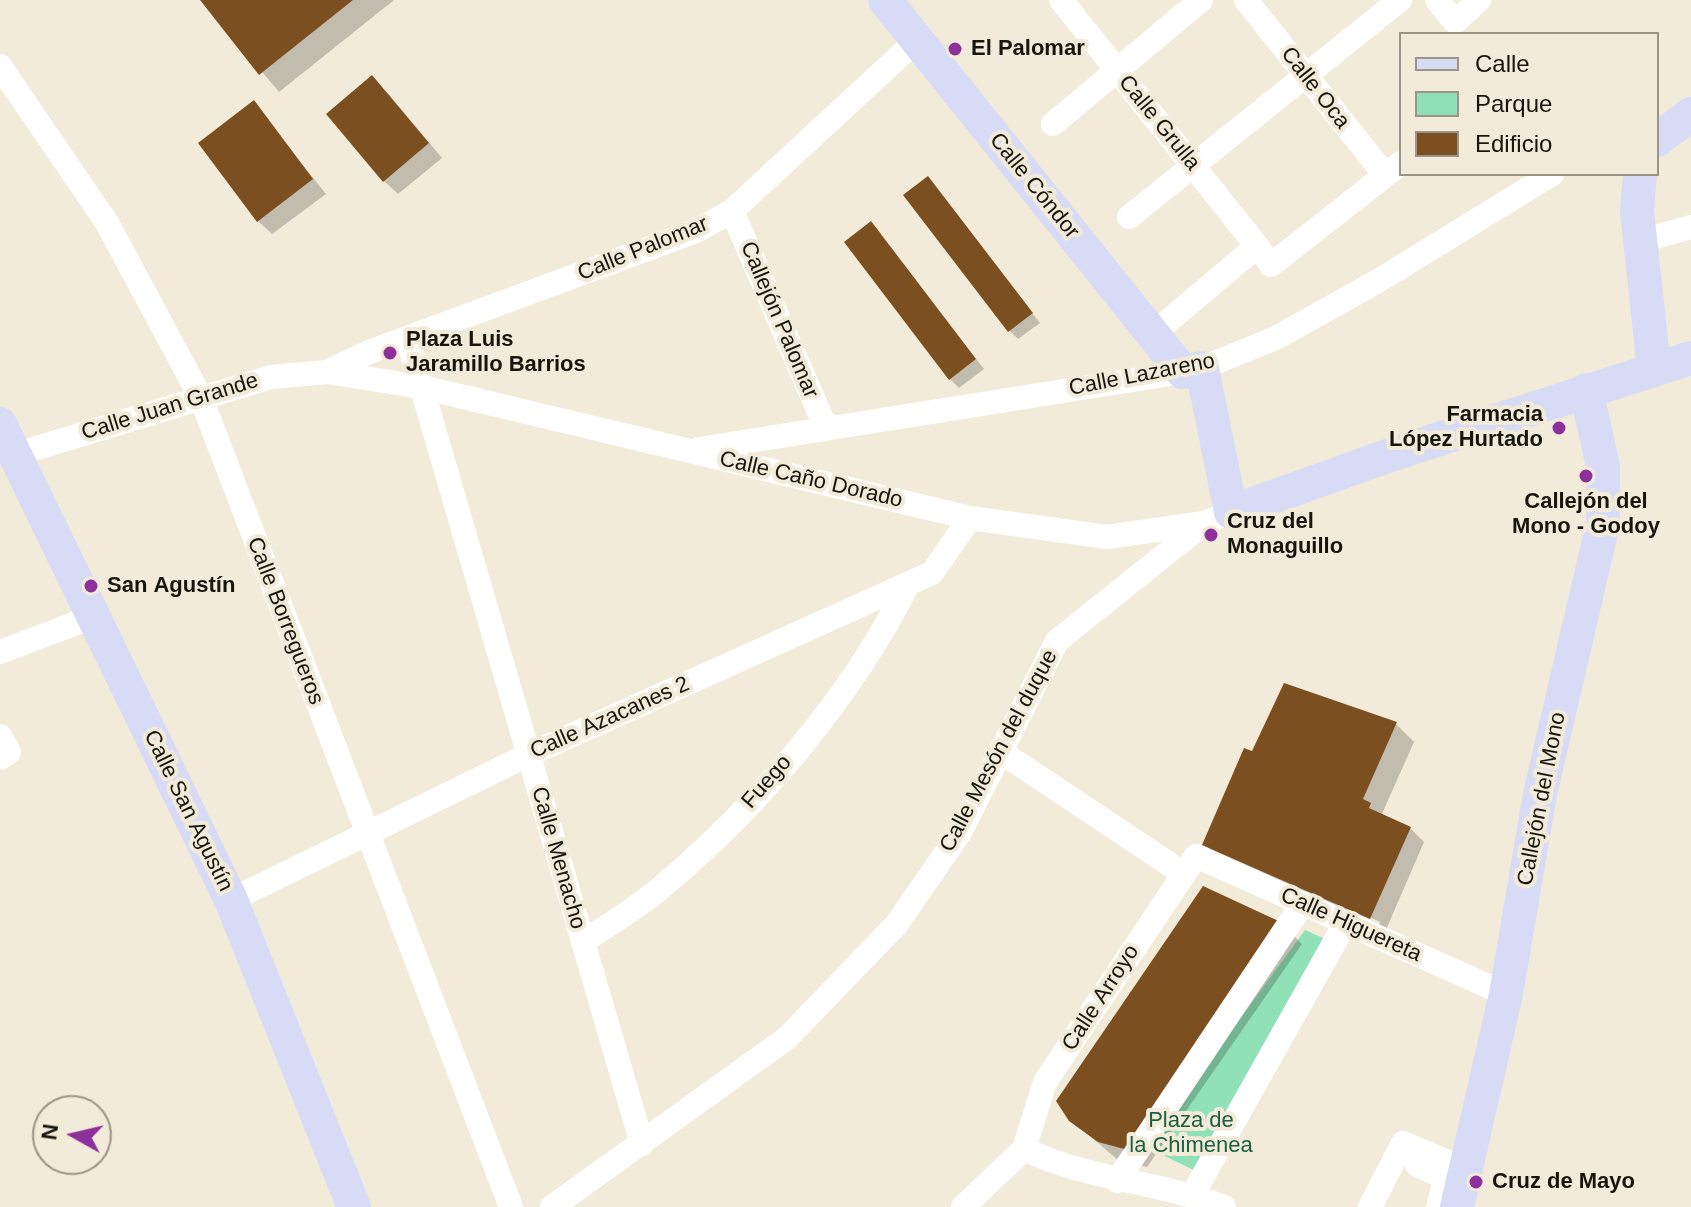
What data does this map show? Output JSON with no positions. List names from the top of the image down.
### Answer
{
  "streets": {
    "street": [
      "Calle Oca",
      "Calle Grulla",
      "Calle Cóndor",
      "Calle Palomar",
      "Callejón Palomar",
      "Calle Lazareno",
      "Calle Juan Grande",
      "Calle Caño Dorado",
      "Calle Borregueros",
      "Calle Azacanes 2",
      "Calle Mesón del duque",
      "Fuego",
      "Callejón del Mono",
      "Calle San Agustín",
      "Calle Menacho",
      "Calle Higuereta",
      "Calle Arroyo"
    ]
  },
  "crossings": [
    ["Calle Cóndor", "Calle Palomar"],
    ["Calle Cóndor", "Calle Lazareno"],
    ["Calle Palomar", "Callejón Palomar"],
    ["Callejón Palomar", "Calle Lazareno"],
    ["Calle Lazareno", "Calle Caño Dorado"],
    ["Calle Juan Grande", "Calle Borregueros"],
    ["Calle Juan Grande", "Calle San Agustín"],
    ["Calle Caño Dorado", "Calle Azacanes 2"],
    ["Calle Caño Dorado", "Calle Mesón del duque"],
    ["Calle Caño Dorado", "Calle Menacho"],
    ["Calle Borregueros", "Calle Azacanes 2"],
    ["Calle Azacanes 2", "Fuego"],
    ["Calle Azacanes 2", "Calle San Agustín"],
    ["Calle Azacanes 2", "Calle Menacho"],
    ["Calle Mesón del duque", "Calle Menacho"],
    ["Calle Mesón del duque", "Calle Higuereta"],
    ["Fuego", "Calle Menacho"],
    ["Callejón del Mono", "Calle Higuereta"],
    ["Calle Higuereta", "Calle Arroyo"]
  ],
  "parks": ["Plaza de la Chimenea"],
  "places": [
    "El Palomar",
    "Plaza Luis Jaramillo Barrios",
    "Farmacia López Hurtado",
    "Callejón del Mono - Godoy",
    "Cruz del Monaguillo",
    "San Agustín",
    "Cruz de Mayo"
  ],
  "legend": ["Calle", "Parque", "Edificio"],
  "north": "left"
}
